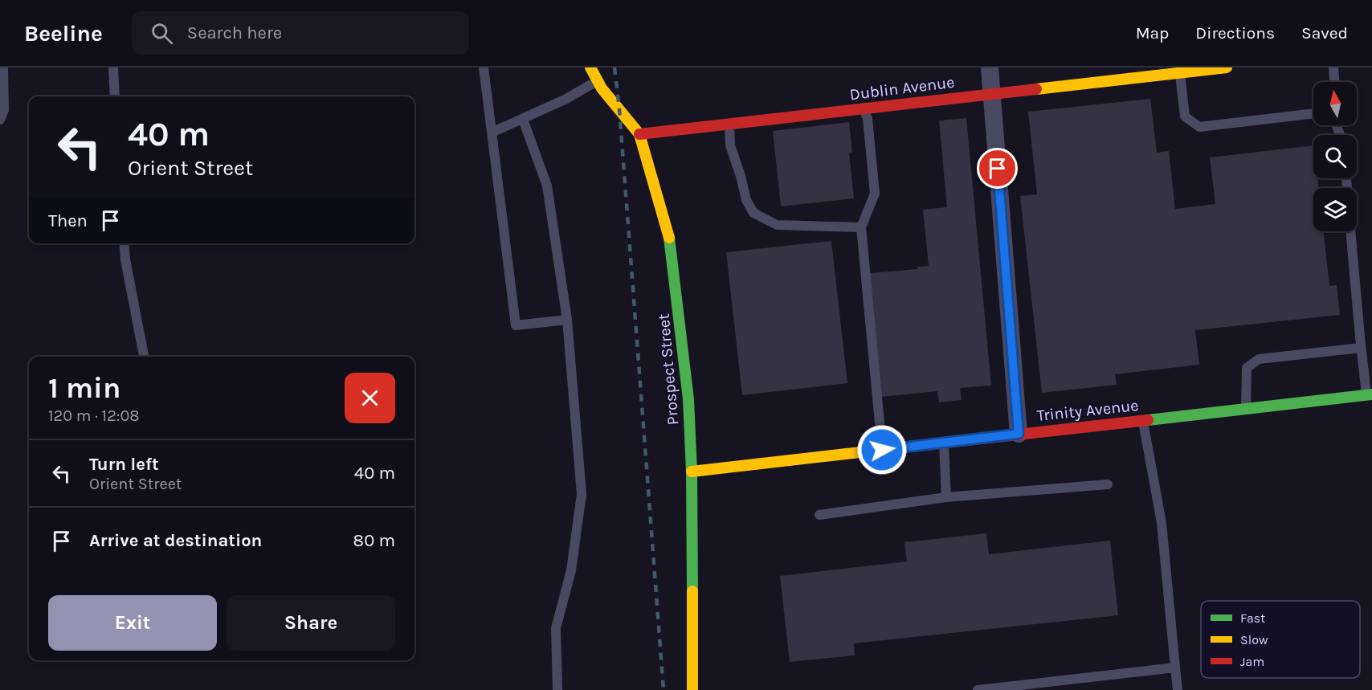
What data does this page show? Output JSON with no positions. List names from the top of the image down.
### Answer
{
  "streets": {
    "street": ["Dublin Avenue", "Prospect Street", "Trinity Avenue"]
  },
  "crossings": [
    ["Dublin Avenue", "Prospect Street"],
    ["Prospect Street", "Trinity Avenue"]
  ],
  "legend": ["Fast", "Slow", "Jam"],
  "north": "top",
  "page": {
    "header": "Beeline",
    "search": "Search here",
    "nav": ["Map", "Directions", "Saved"],
    "turn": ["40 m", "Orient Street"],
    "then": "Then",
    "heading": ["1 min", "120 m · 12:08"],
    "list": [
      {
        "name": "Turn left",
        "note": "Orient Street",
        "value": "40 m"
      },
      {
        "name": "Arrive at destination",
        "value": "80 m"
      }
    ],
    "buttons": ["Exit", "Share"]
  }
}
